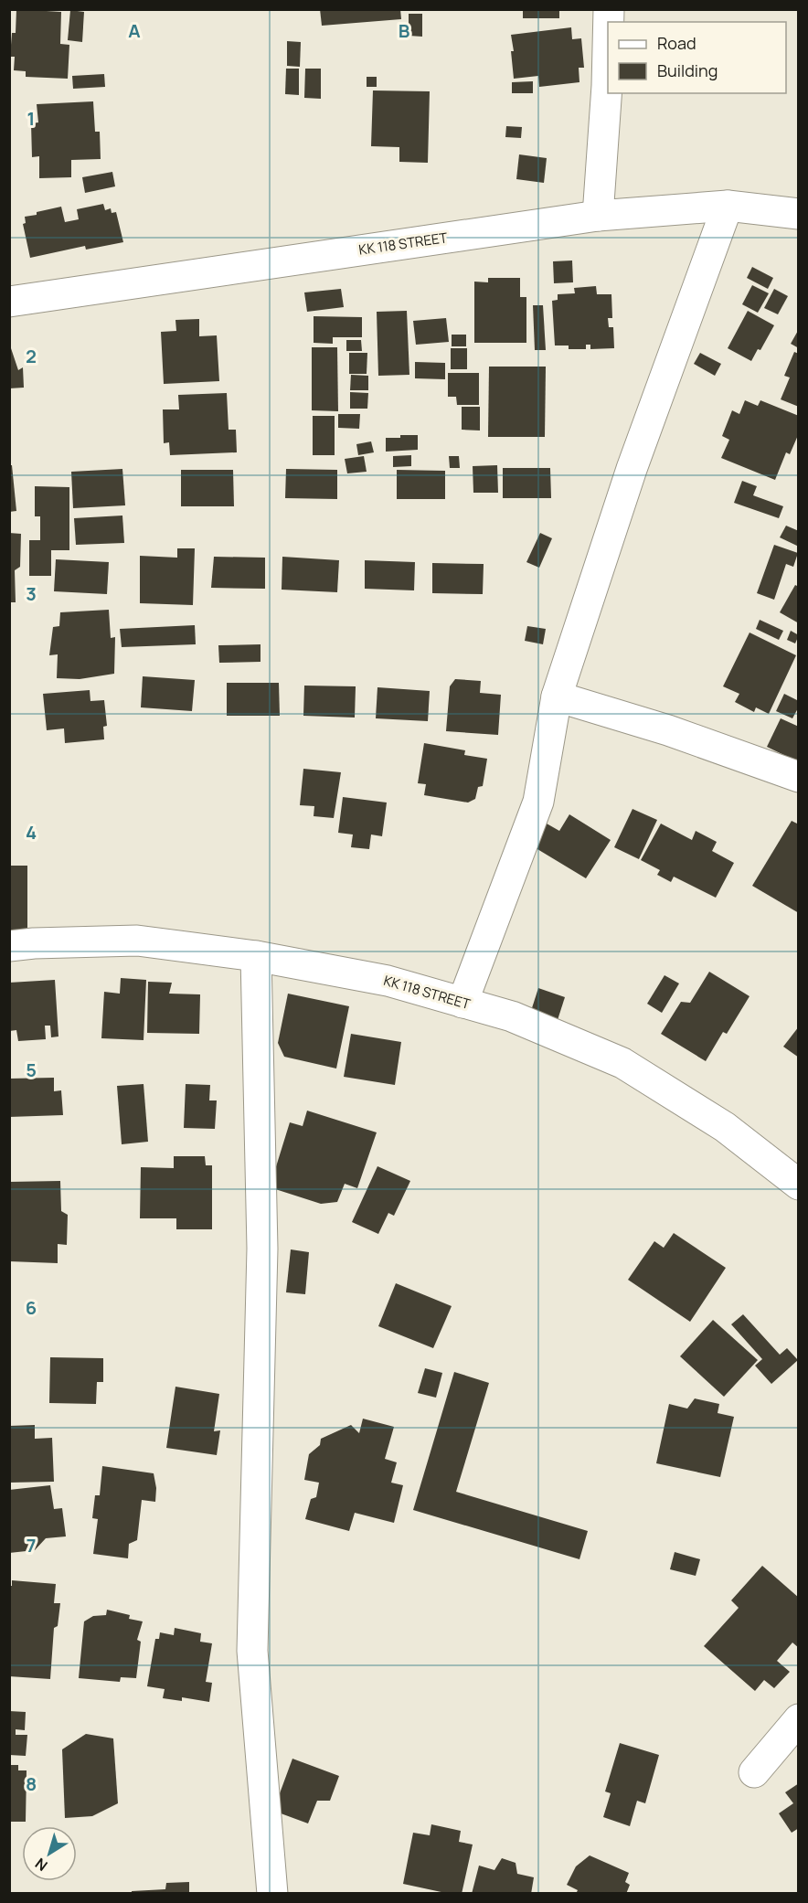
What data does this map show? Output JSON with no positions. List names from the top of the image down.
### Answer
{
  "streets": {
    "street": ["KK 118 STREET"]
  },
  "legend": ["Road", "Building"],
  "north": "bottom left",
  "grid": {
    "columns": ["A", "B"],
    "rows": [
      "1",
      "2",
      "3",
      "4",
      "5",
      "6",
      "7",
      "8"
    ]
  }
}
